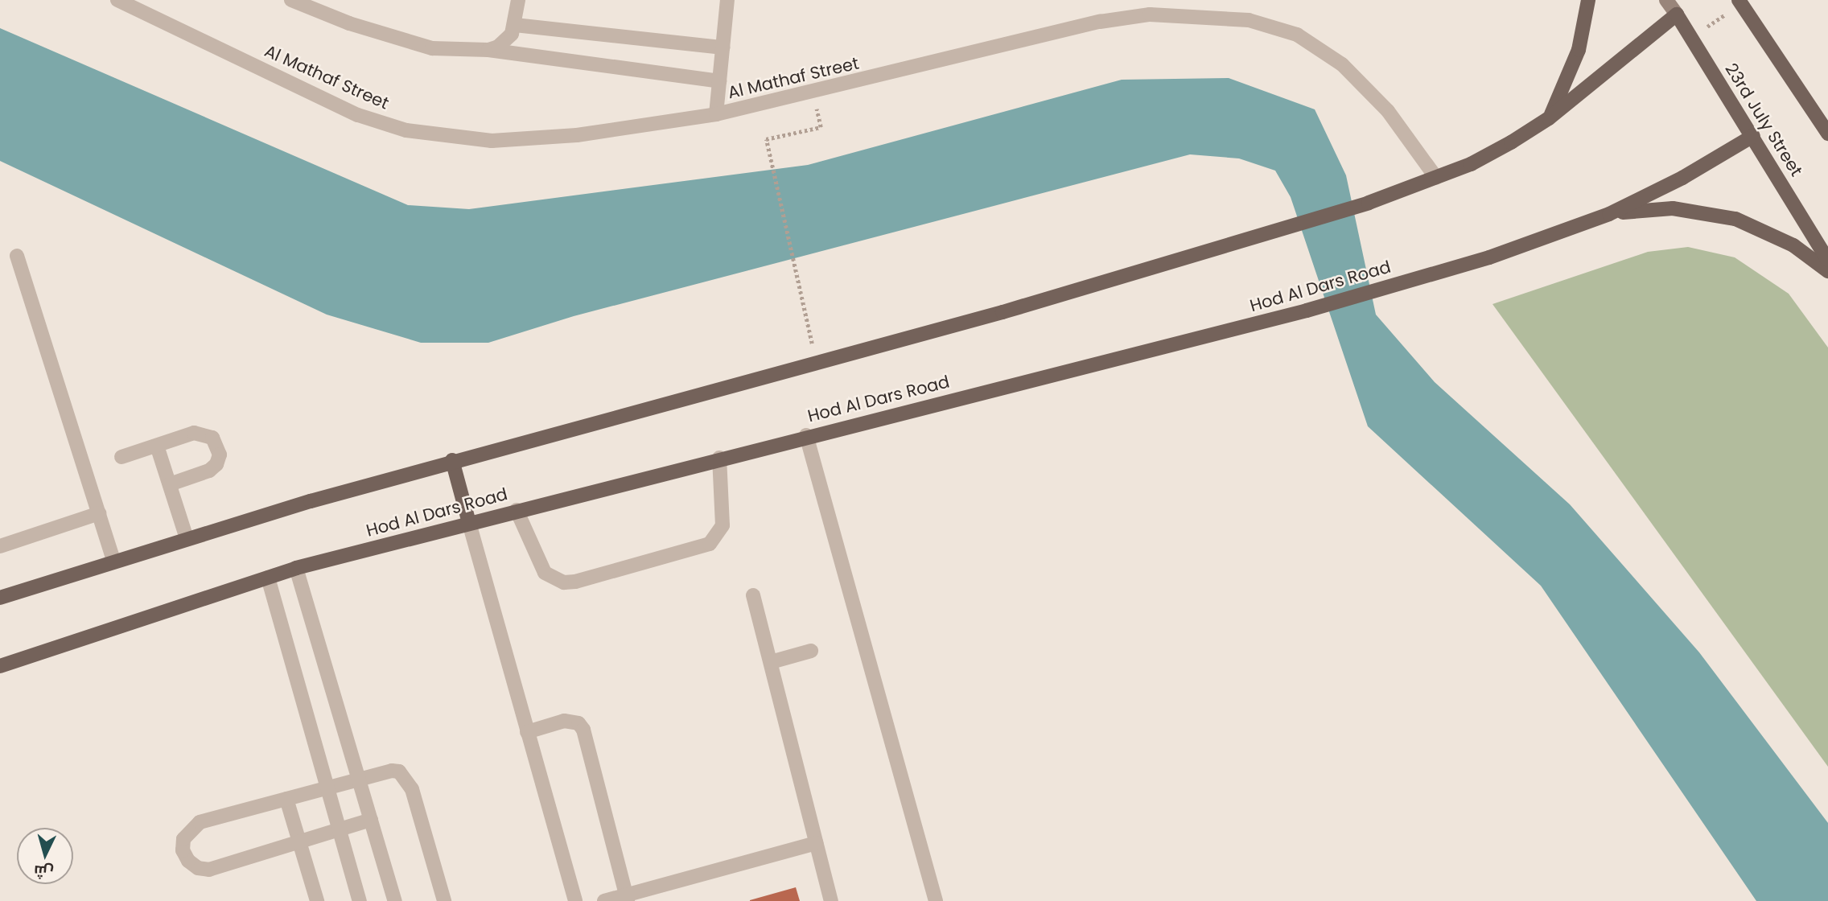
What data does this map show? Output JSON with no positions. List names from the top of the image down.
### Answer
{
  "streets": {
    "main road": ["23rd July Street", "Hod Al Dars Road"],
    "street": ["Al Mathaf Street"]
  },
  "crossings": [
    ["23rd July Street", "Hod Al Dars Road"]
  ],
  "north": "bottom"
}
